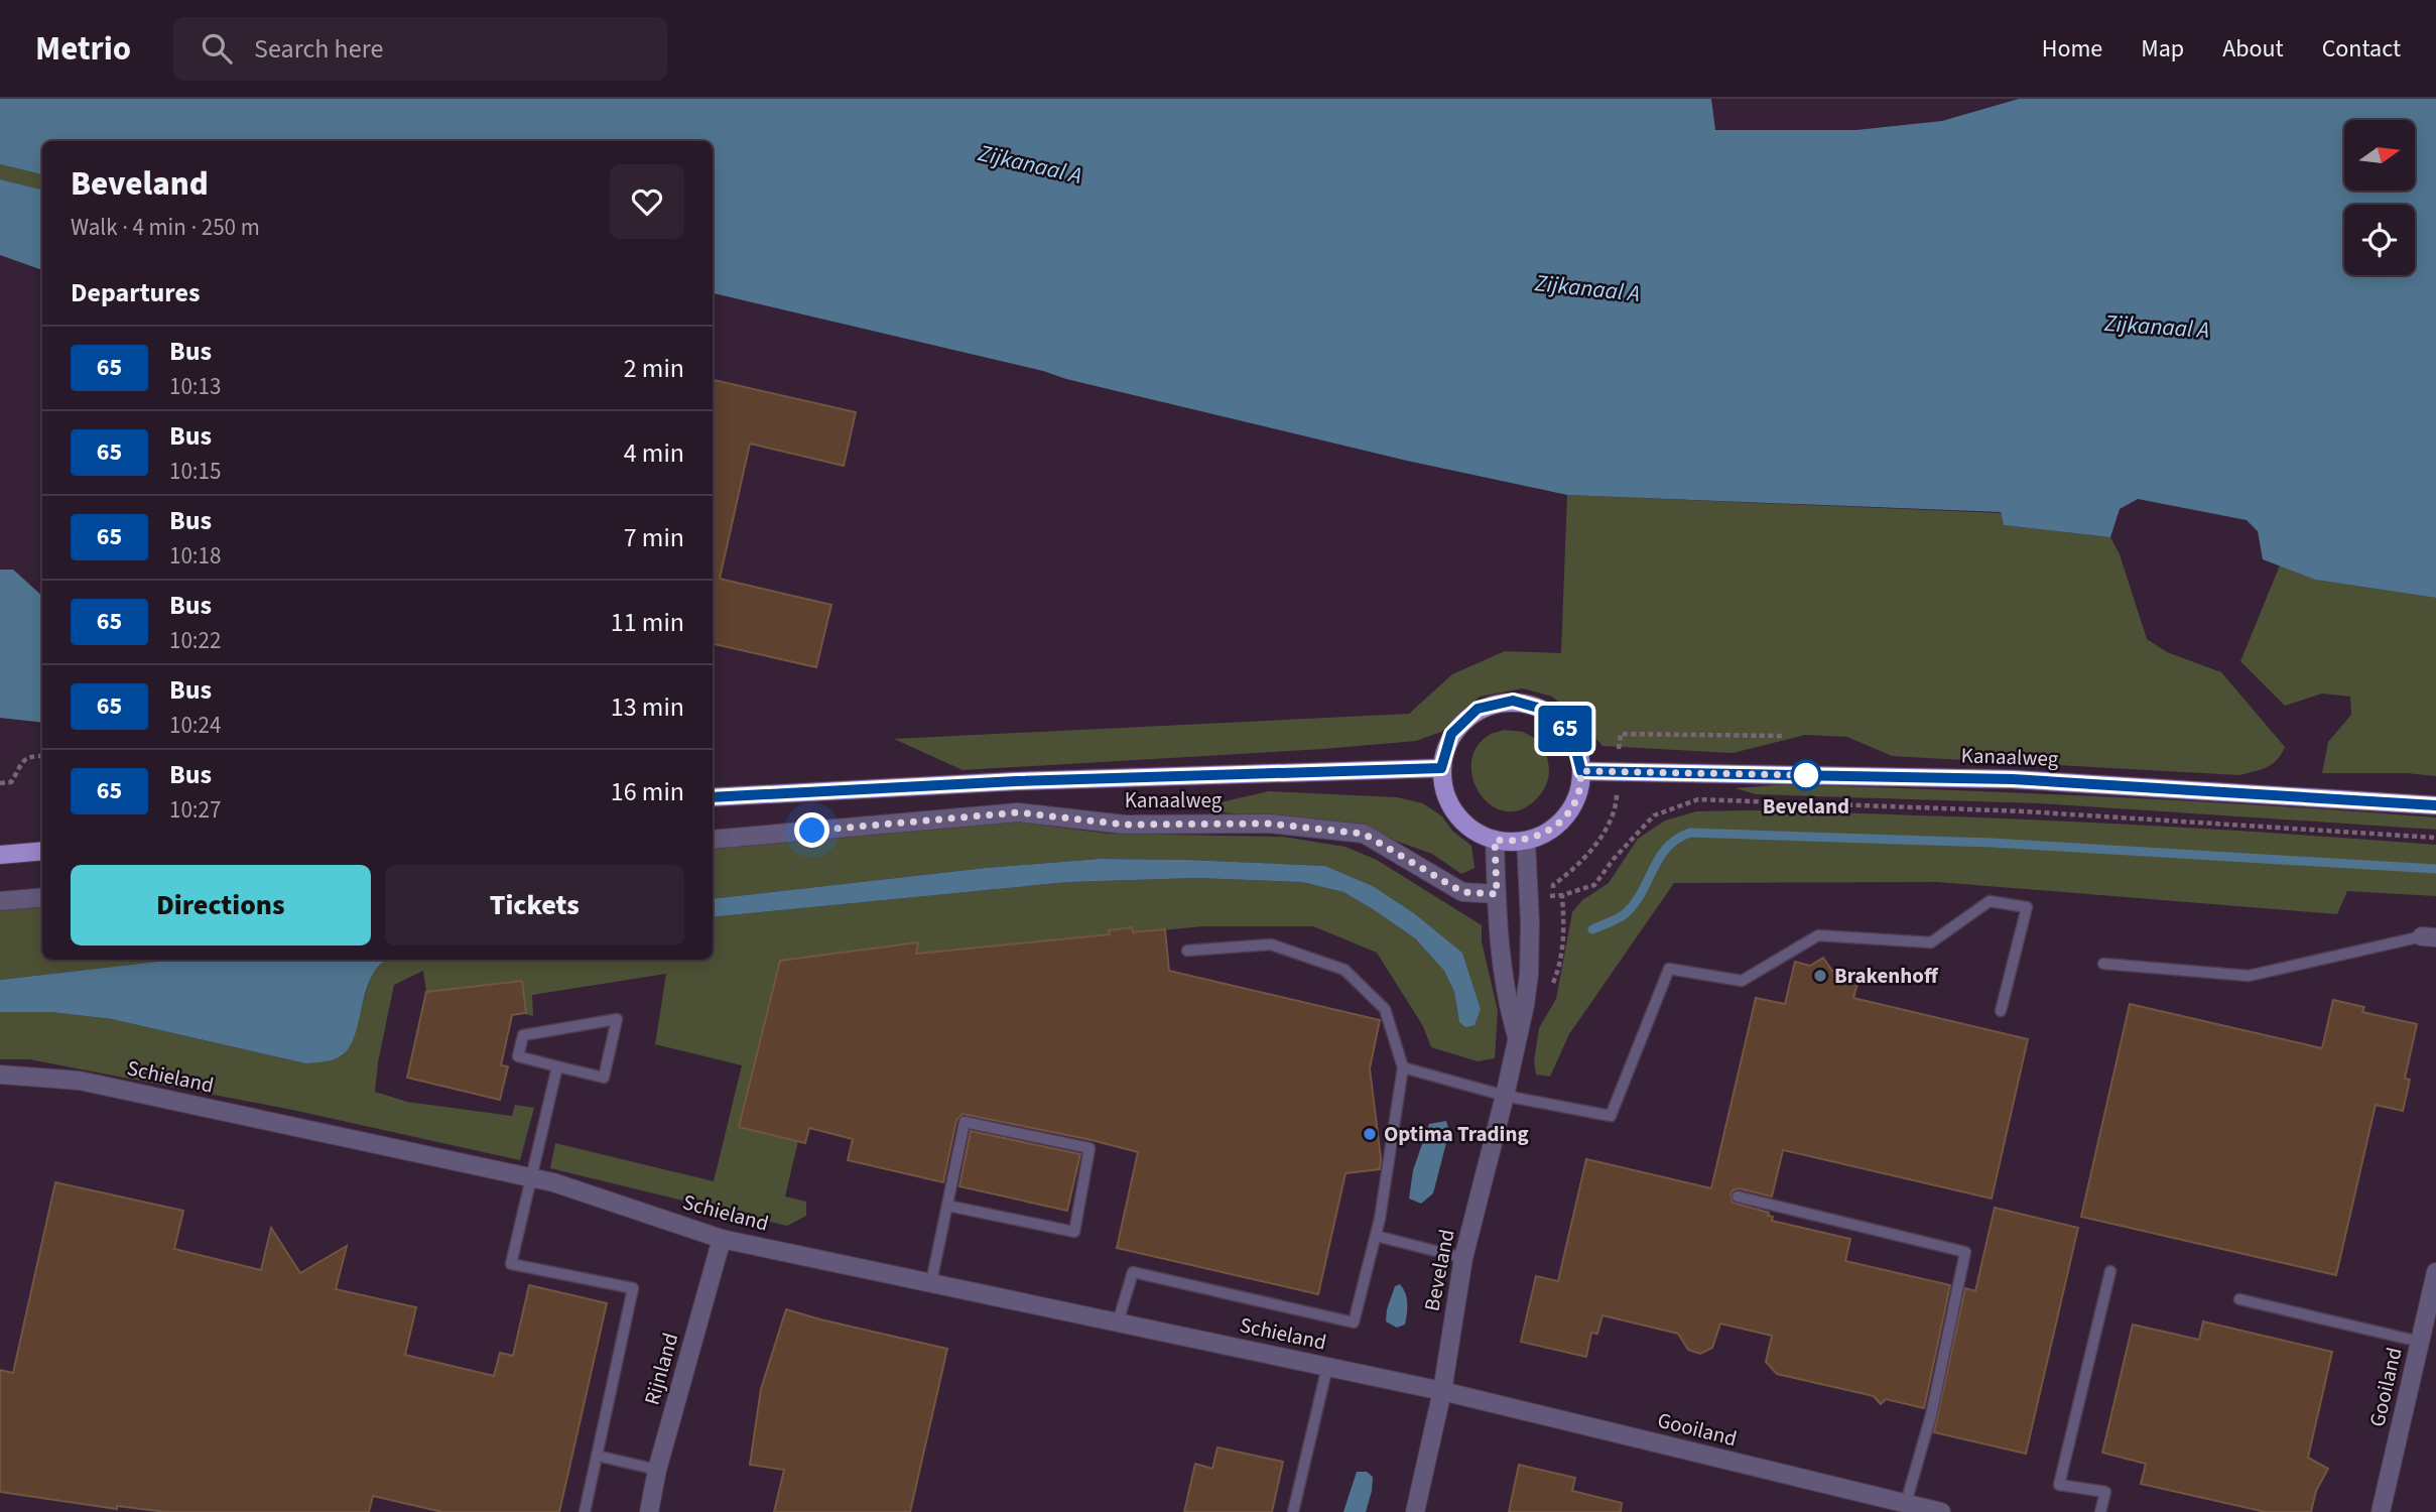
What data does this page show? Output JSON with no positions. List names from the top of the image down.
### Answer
{
  "streets": {
    "main road": ["Kanaalweg"],
    "street": [
      "Schieland",
      "Beveland",
      "Rijnland",
      "Gooiland"
    ]
  },
  "crossings": [
    ["Kanaalweg", "Beveland"],
    ["Schieland", "Beveland"],
    ["Schieland", "Rijnland"],
    ["Schieland", "Gooiland"],
    ["Beveland", "Gooiland"]
  ],
  "water": ["Zijkanaal A"],
  "places": ["Beveland", "Brakenhoff", "Optima Trading"],
  "lines": ["bus line 65"],
  "north": "right",
  "page": {
    "header": "Metrio",
    "search": "Search here",
    "nav": [
      "Home",
      "Map",
      "About",
      "Contact"
    ],
    "on_map": "65",
    "heading": [
      ["Beveland", "Walk · 4 min · 250 m"],
      "Departures"
    ],
    "list": [
      {
        "mark": "65",
        "name": "Bus",
        "note": "10:13",
        "value": "2 min"
      },
      {
        "mark": "65",
        "name": "Bus",
        "note": "10:15",
        "value": "4 min"
      },
      {
        "mark": "65",
        "name": "Bus",
        "note": "10:18",
        "value": "7 min"
      },
      {
        "mark": "65",
        "name": "Bus",
        "note": "10:22",
        "value": "11 min"
      },
      {
        "mark": "65",
        "name": "Bus",
        "note": "10:24",
        "value": "13 min"
      },
      {
        "mark": "65",
        "name": "Bus",
        "note": "10:27",
        "value": "16 min"
      }
    ],
    "buttons": ["Directions", "Tickets"]
  }
}
